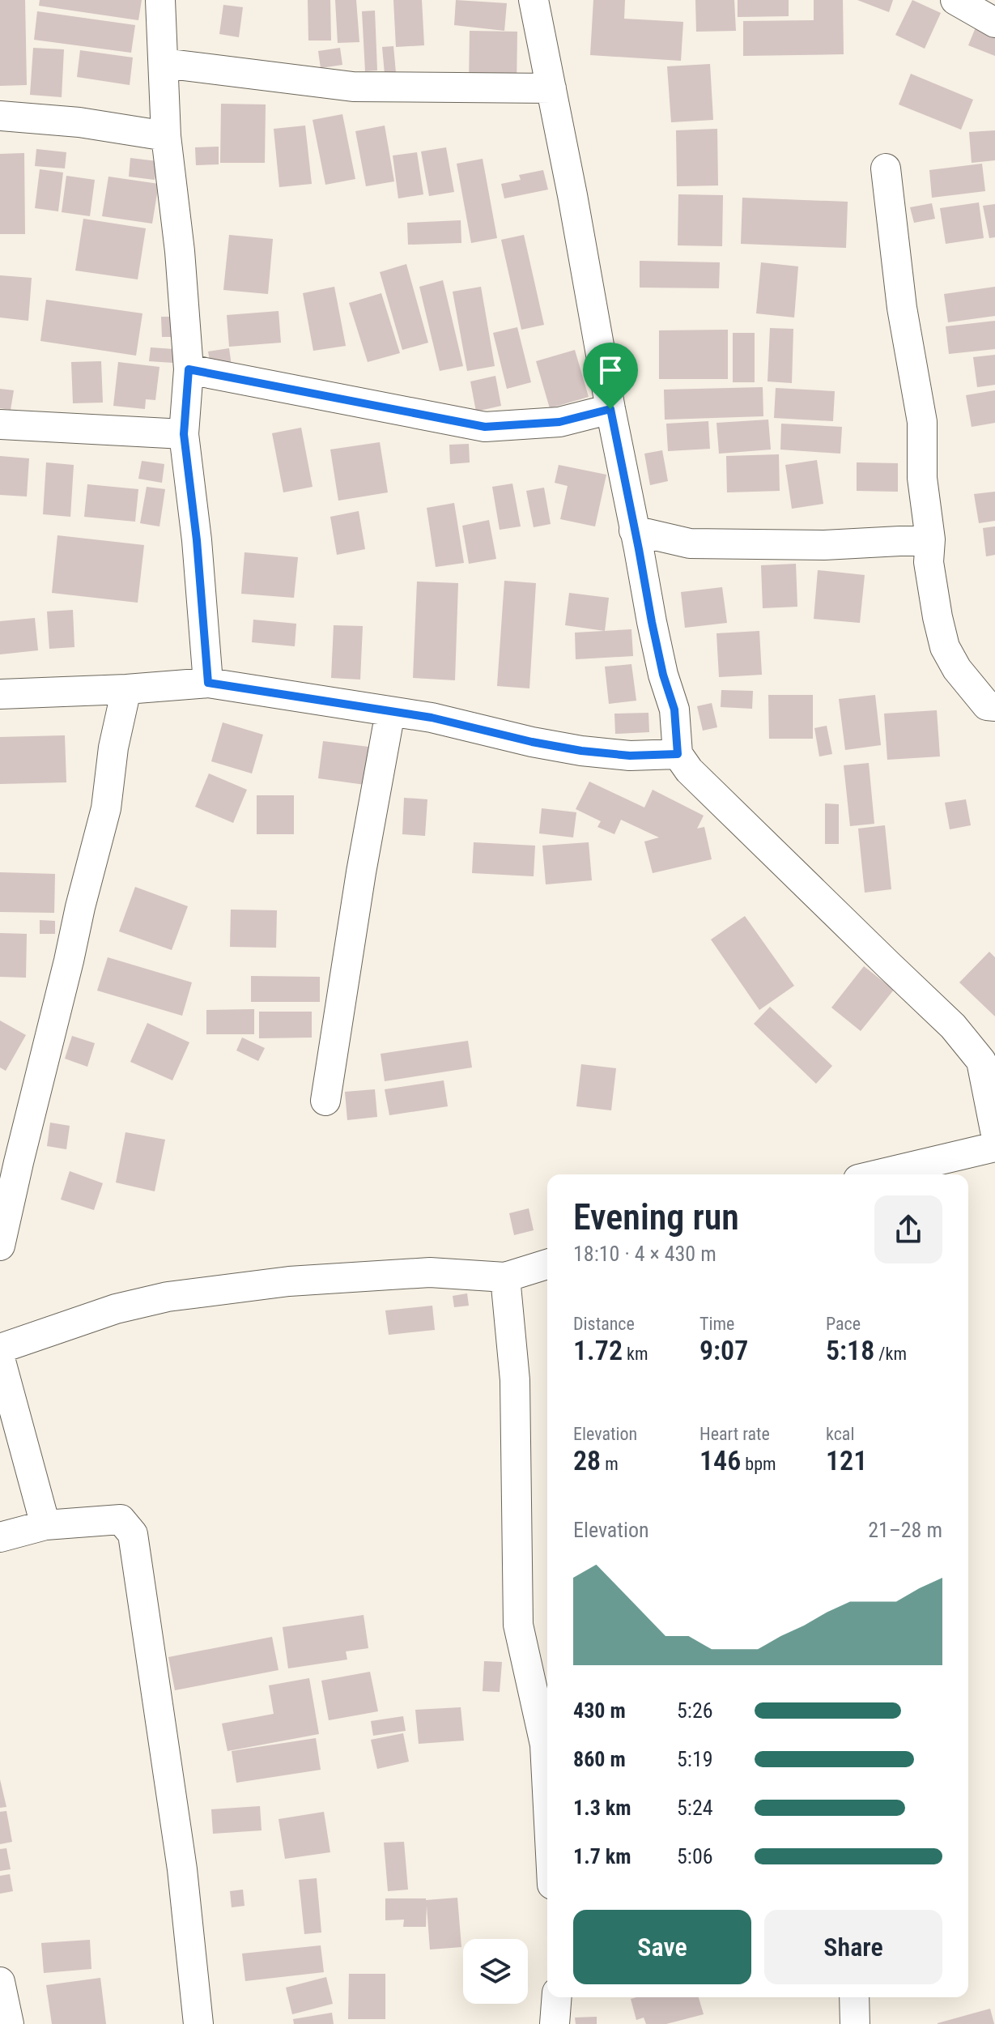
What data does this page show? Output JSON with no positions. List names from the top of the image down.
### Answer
{
  "page": {
    "heading": ["Evening run", "18:10 · 4 × 430 m"],
    "stats": [
      ["Distance", "1.72 km"],
      ["Time", "9:07"],
      ["Pace", "5:18 /km"],
      ["Elevation", "28 m"],
      ["Heart rate", "146 bpm"],
      ["kcal", "121"]
    ],
    "chart": ["Elevation", "21–28 m"],
    "list": [
      {
        "name": "430 m",
        "note": "5:26"
      },
      {
        "name": "860 m",
        "note": "5:19"
      },
      {
        "name": "1.3 km",
        "note": "5:24"
      },
      {
        "name": "1.7 km",
        "note": "5:06"
      }
    ],
    "buttons": ["Save", "Share"]
  }
}
